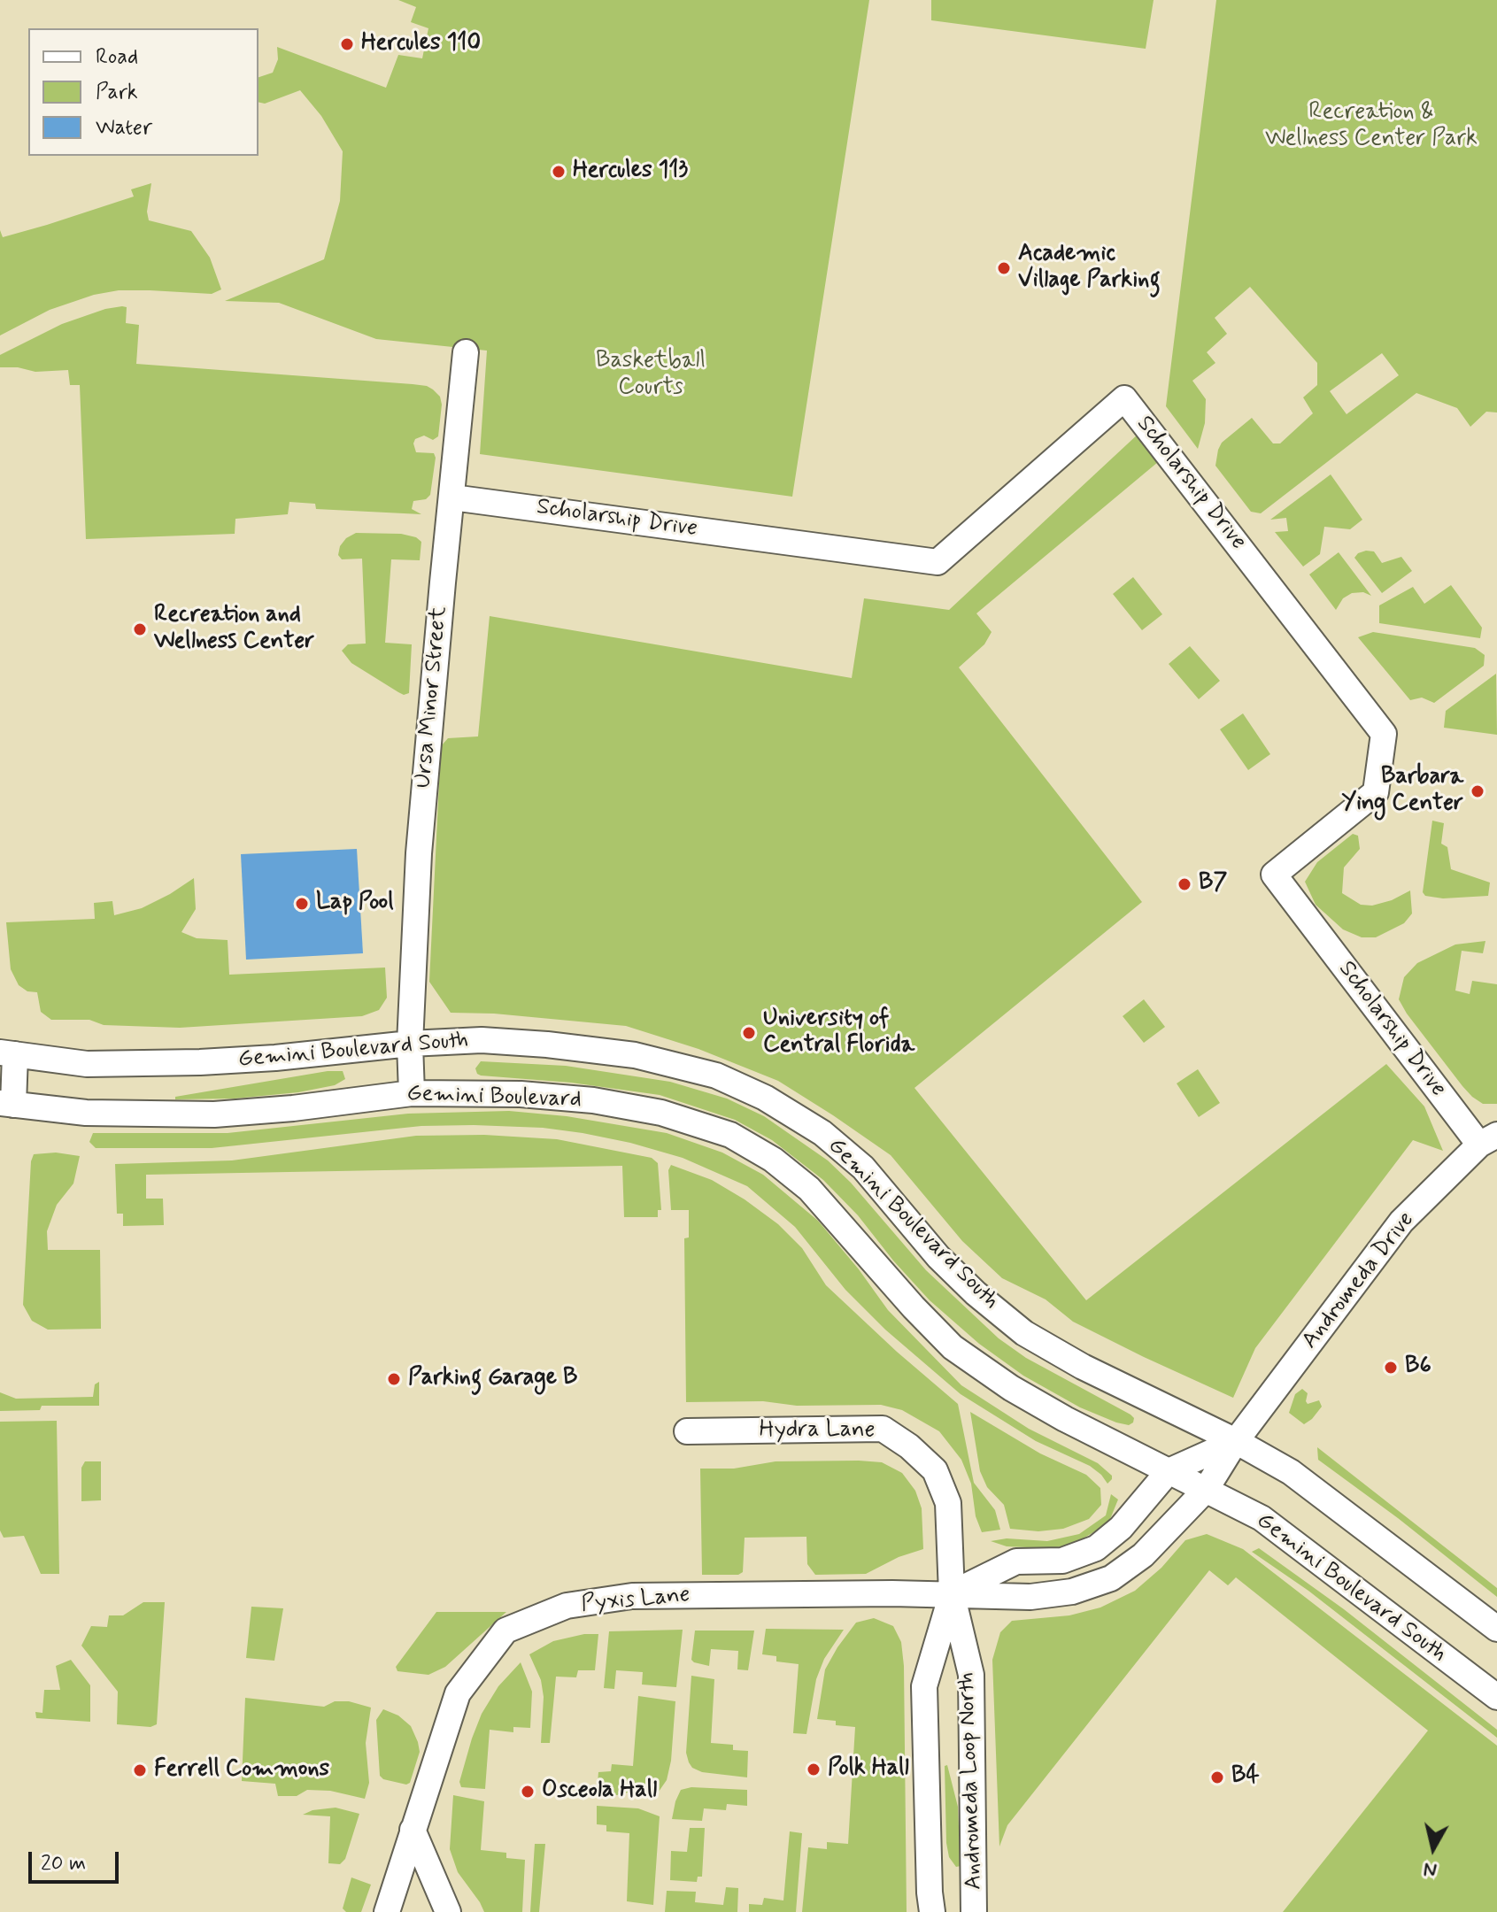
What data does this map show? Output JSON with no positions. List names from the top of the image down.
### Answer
{
  "streets": {
    "street": [
      "Scholarship Drive",
      "Ursa Minor Street",
      "Gemini Boulevard South",
      "Gemini Boulevard",
      "Andromeda Drive",
      "Hydra Lane",
      "Pyxis Lane",
      "Andromeda Loop North"
    ]
  },
  "crossings": [
    ["Scholarship Drive", "Ursa Minor Street"],
    ["Scholarship Drive", "Andromeda Drive"],
    ["Ursa Minor Street", "Gemini Boulevard South"],
    ["Ursa Minor Street", "Gemini Boulevard"],
    ["Gemini Boulevard South", "Gemini Boulevard"],
    ["Gemini Boulevard South", "Andromeda Drive"],
    ["Gemini Boulevard South", "Pyxis Lane"],
    ["Andromeda Drive", "Pyxis Lane"],
    ["Hydra Lane", "Pyxis Lane"],
    ["Hydra Lane", "Andromeda Loop North"],
    ["Pyxis Lane", "Andromeda Loop North"]
  ],
  "parks": ["Recreation & Wellness Center Park", "Basketball Courts"],
  "places": [
    "Hercules 110",
    "Hercules 113",
    "Academic Village Parking",
    "Recreation and Wellness Center",
    "Barbara Ying Center",
    "B7",
    "Lap Pool",
    "University of Central Florida",
    "B6",
    "Parking Garage B",
    "Polk Hall",
    "Ferrell Commons",
    "B4",
    "Osceola Hall"
  ],
  "legend": ["Road", "Park", "Water"],
  "scale_bar": "20 m",
  "north": "bottom"
}
